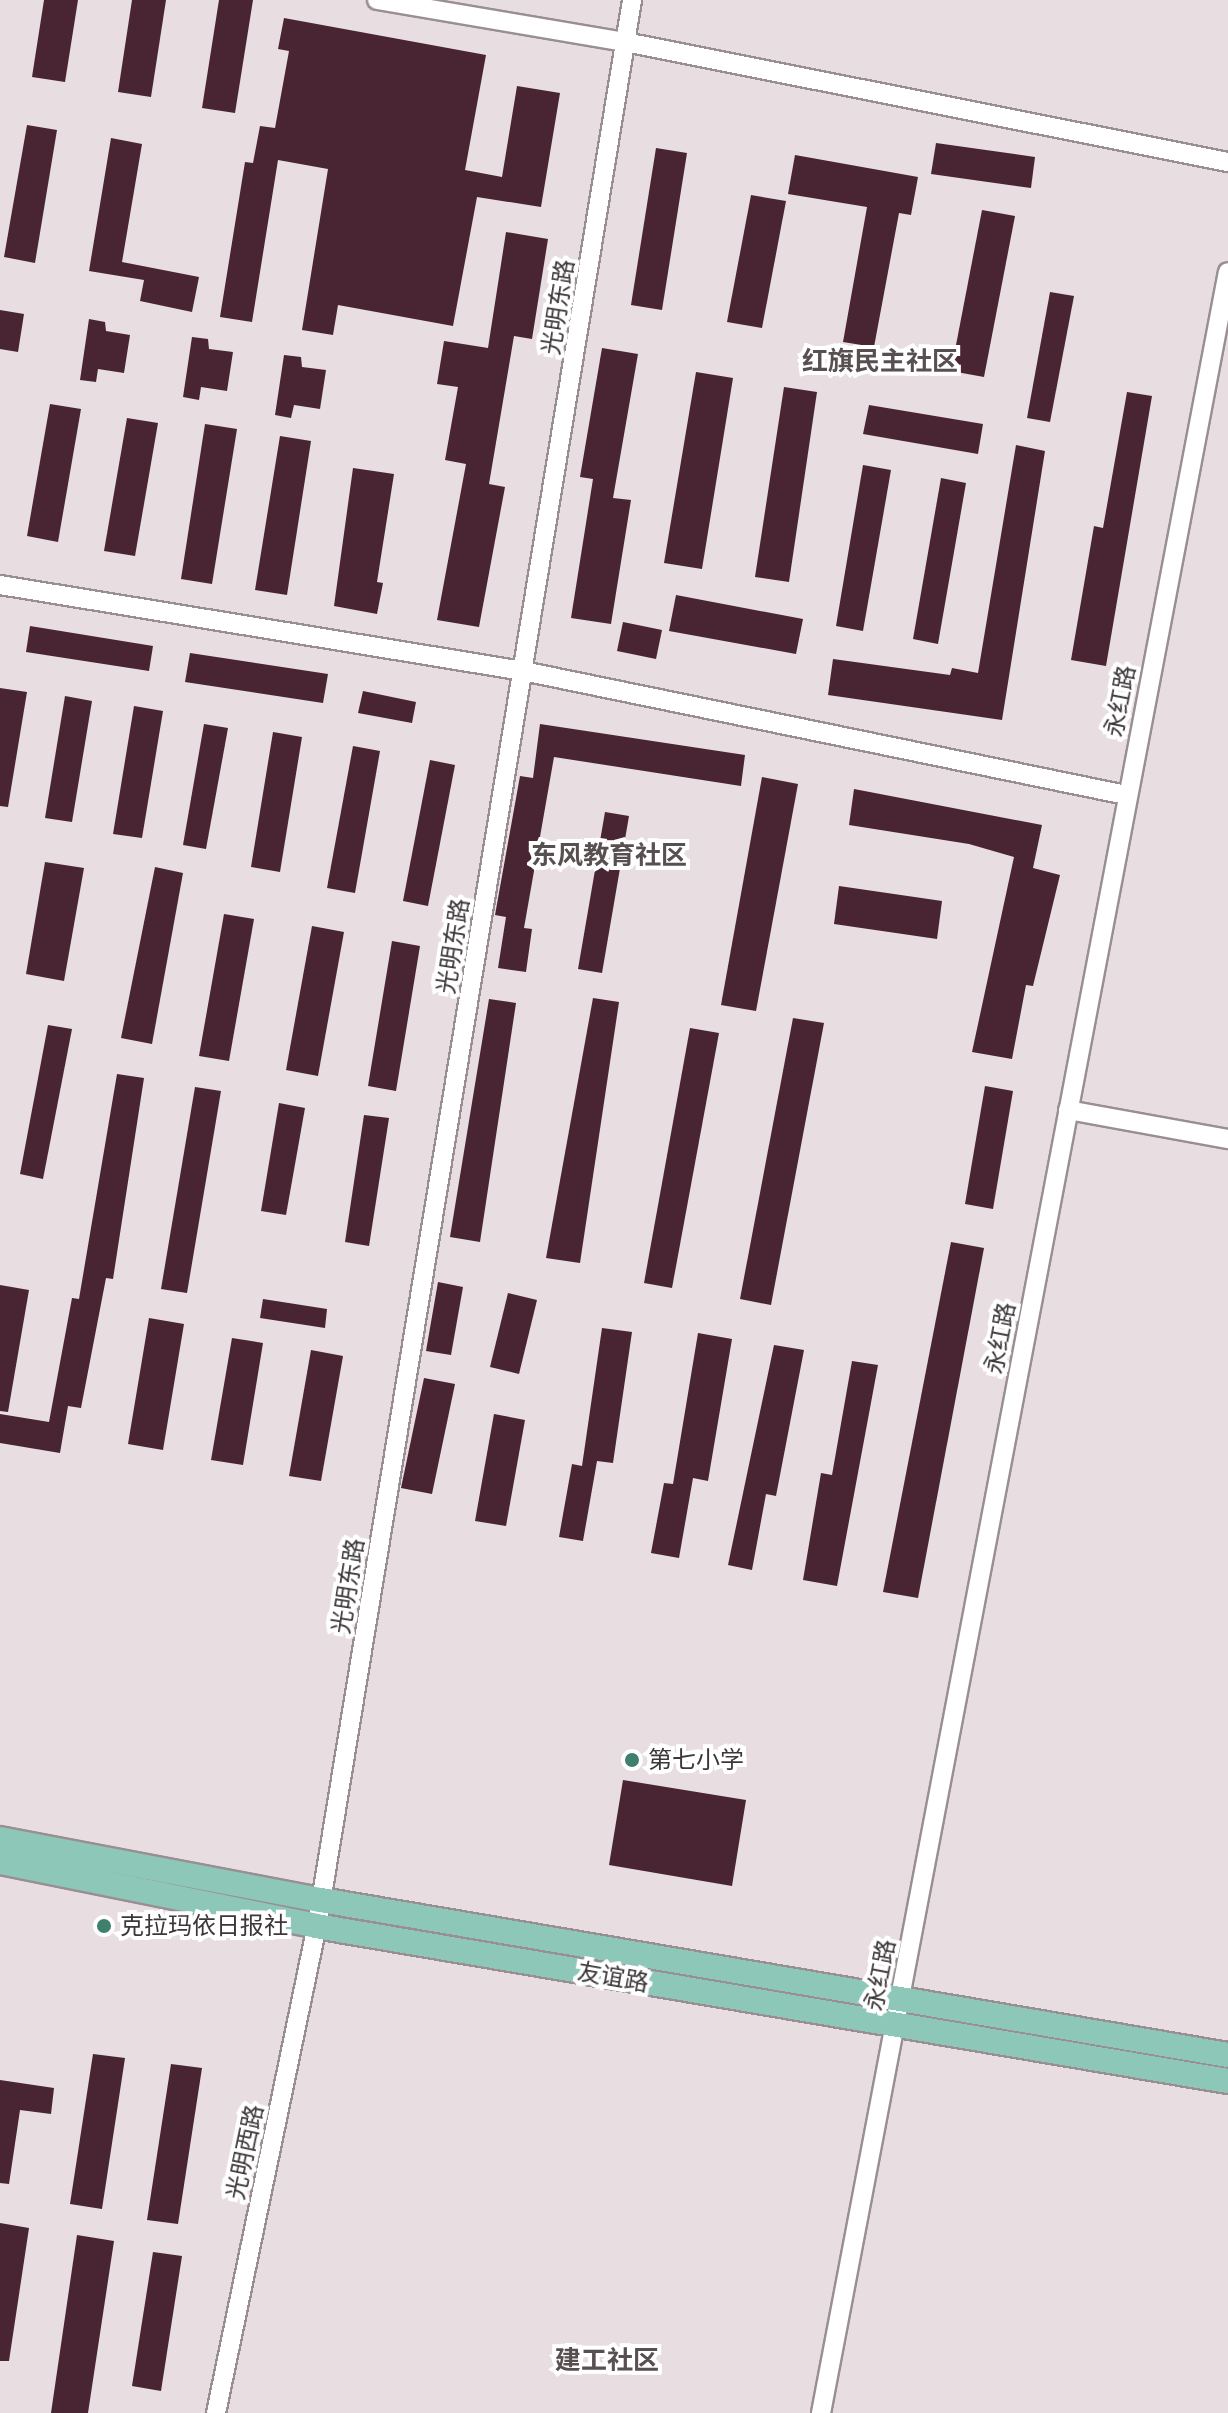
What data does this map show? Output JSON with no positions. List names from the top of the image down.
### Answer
{
  "streets": {
    "main road": ["友谊路"],
    "street": ["光明东路", "永红路", "光明西路"]
  },
  "crossings": [
    ["光明东路", "友谊路"],
    ["光明东路", "光明西路"],
    ["永红路", "友谊路"],
    ["友谊路", "光明西路"]
  ],
  "districts": ["红旗民主社区", "东风教育社区", "建工社区"],
  "places": ["第七小学", "克拉玛依日报社"]
}
